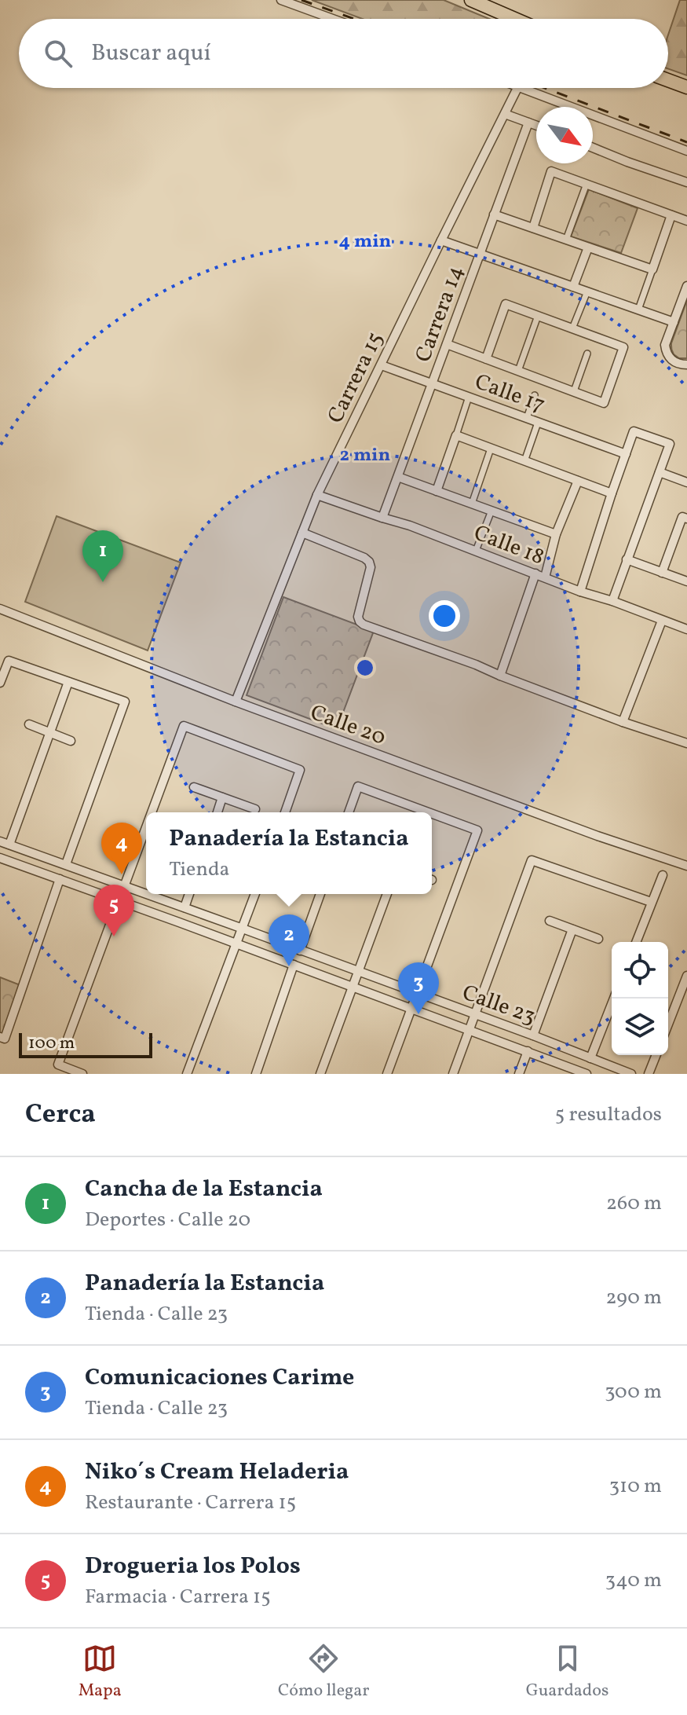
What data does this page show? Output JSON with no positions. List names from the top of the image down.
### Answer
{
  "streets": {
    "street": [
      "Carrera 14",
      "Carrera 15",
      "Calle 17",
      "Calle 18",
      "Calle 20",
      "Calle 23"
    ]
  },
  "crossings": [
    ["Carrera 14", "Calle 17"],
    ["Carrera 14", "Calle 18"],
    ["Carrera 15", "Calle 17"],
    ["Carrera 15", "Calle 18"],
    ["Carrera 15", "Calle 20"]
  ],
  "scale_bar": "100 m",
  "north": "bottom right",
  "page": {
    "search": "Buscar aquí",
    "pins": [
      "1",
      "4",
      "5",
      "2",
      "3"
    ],
    "popup": ["Panadería la Estancia", "Tienda"],
    "scale": "100 m",
    "heading": ["Cerca", "5 resultados"],
    "list": [
      {
        "mark": "1",
        "name": "Cancha de la Estancia",
        "note": "Deportes · Calle 20",
        "value": "260 m"
      },
      {
        "mark": "2",
        "name": "Panadería la Estancia",
        "note": "Tienda · Calle 23",
        "value": "290 m"
      },
      {
        "mark": "3",
        "name": "Comunicaciones Carime",
        "note": "Tienda · Calle 23",
        "value": "300 m"
      },
      {
        "mark": "4",
        "name": "Niko´s Cream Heladeria",
        "note": "Restaurante · Carrera 15",
        "value": "310 m"
      },
      {
        "mark": "5",
        "name": "Drogueria los Polos",
        "note": "Farmacia · Carrera 15",
        "value": "340 m"
      }
    ],
    "nav": ["Mapa", "Cómo llegar", "Guardados"]
  },
  "rings": ["4 min", "2 min"]
}
